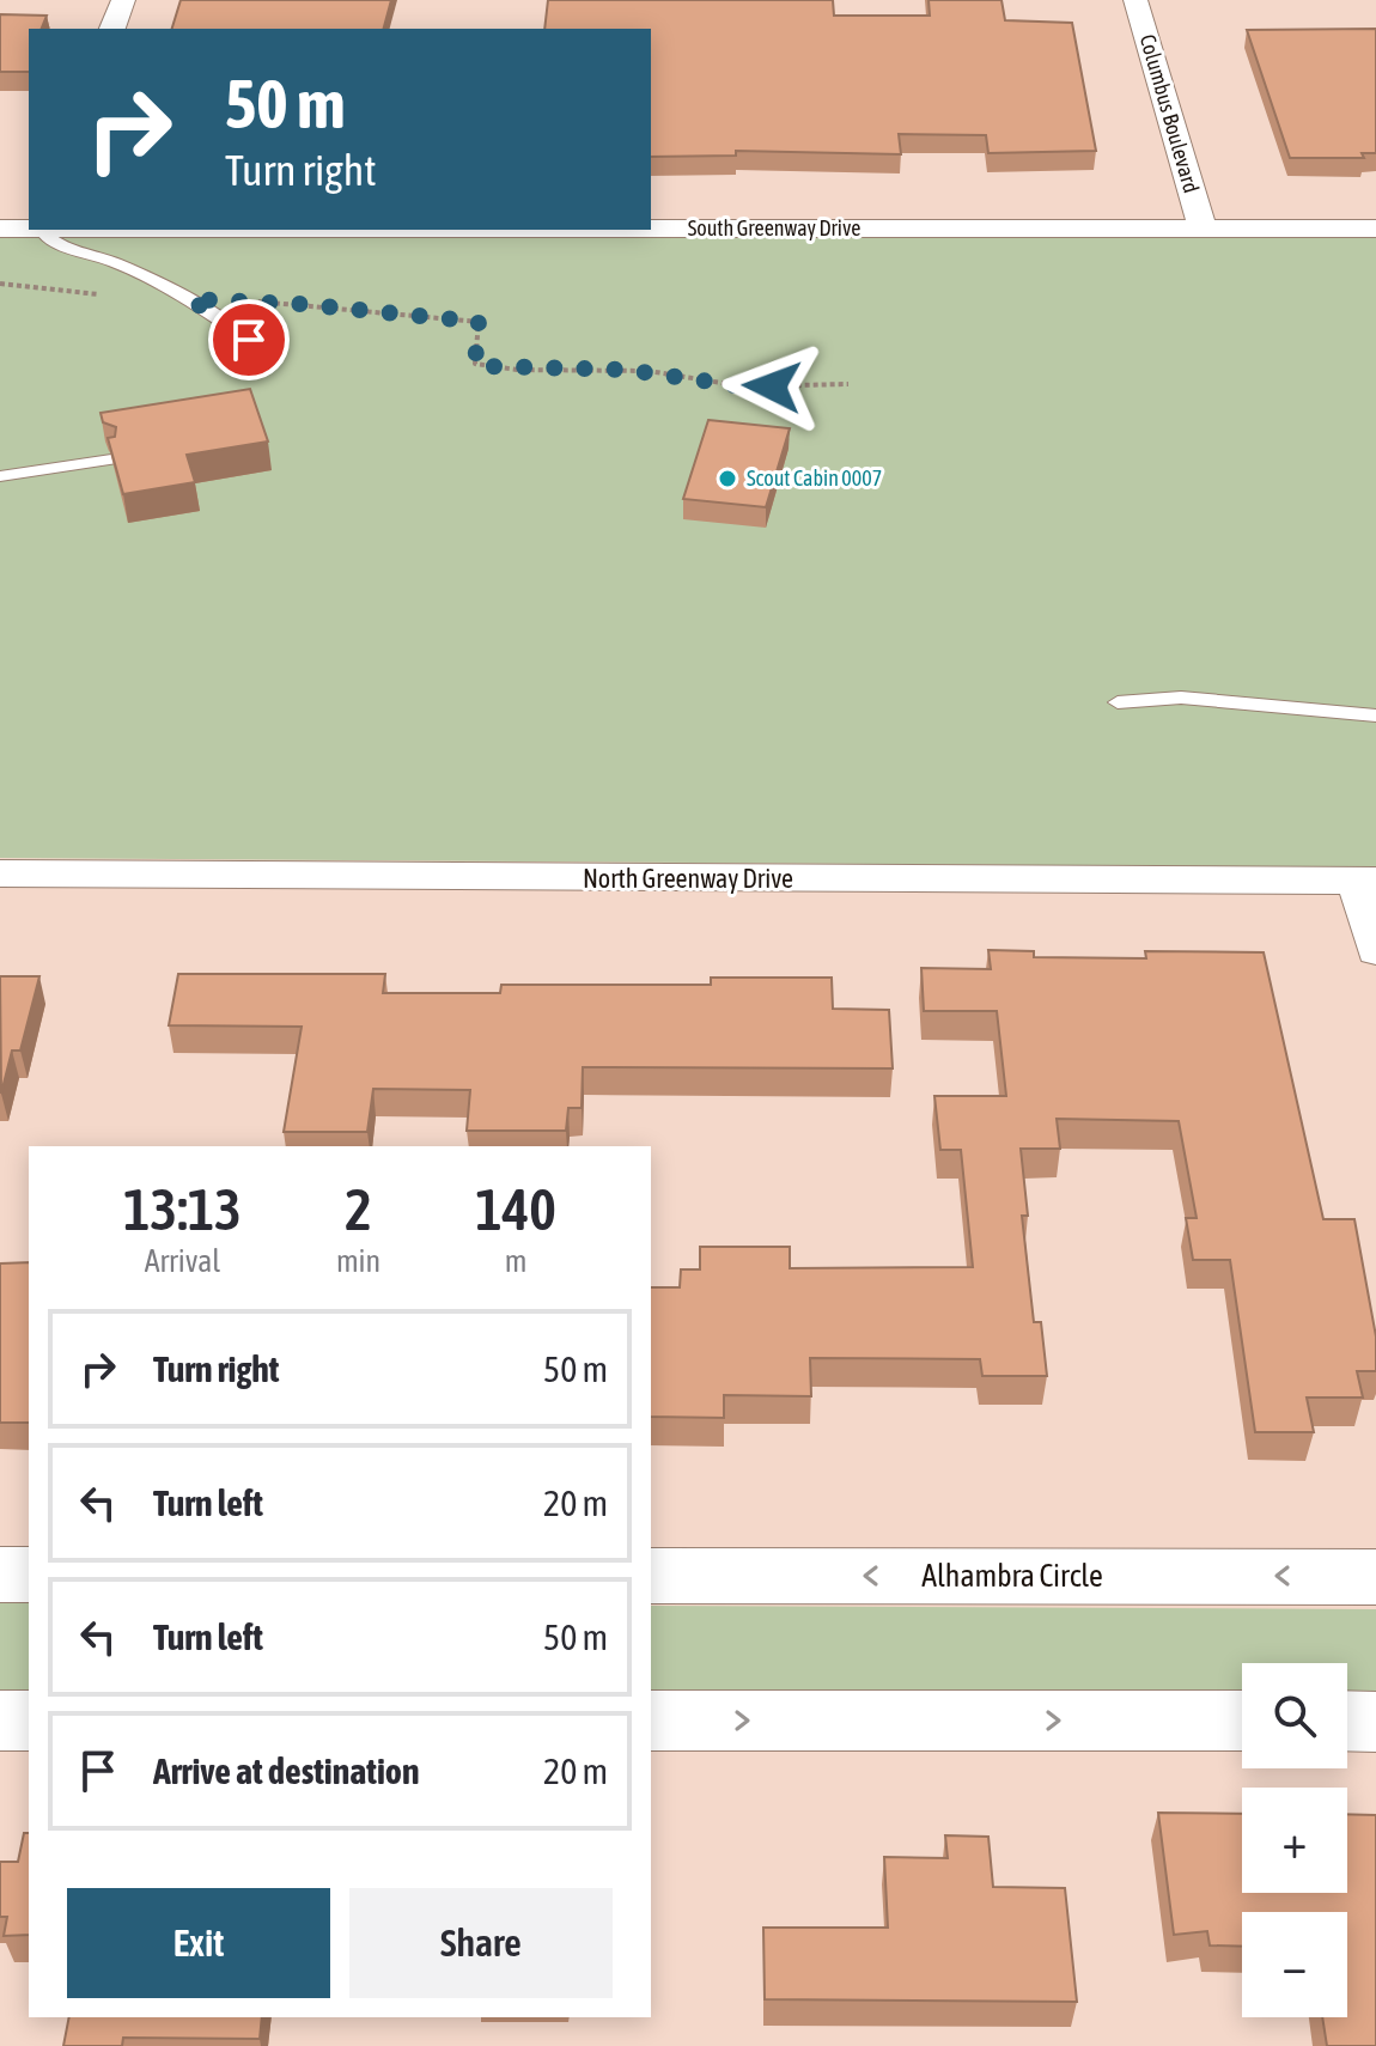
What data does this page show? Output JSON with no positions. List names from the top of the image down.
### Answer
{
  "streets": {
    "street": [
      "Columbus Boulevard",
      "South Greenway Drive",
      "North Greenway Drive",
      "Alhambra Circle"
    ]
  },
  "crossings": [
    ["Columbus Boulevard", "South Greenway Drive"]
  ],
  "places": ["Scout Cabin 0007"],
  "page": {
    "turn": ["50 m", "Turn right"],
    "eta": [
      "13:13",
      "Arrival",
      "2",
      "min",
      "140",
      "m"
    ],
    "list": [
      {
        "name": "Turn right",
        "value": "50 m"
      },
      {
        "name": "Turn left",
        "value": "20 m"
      },
      {
        "name": "Turn left",
        "value": "50 m"
      },
      {
        "name": "Arrive at destination",
        "value": "20 m"
      }
    ],
    "map_buttons": ["+", "−"],
    "buttons": ["Exit", "Share"]
  }
}
